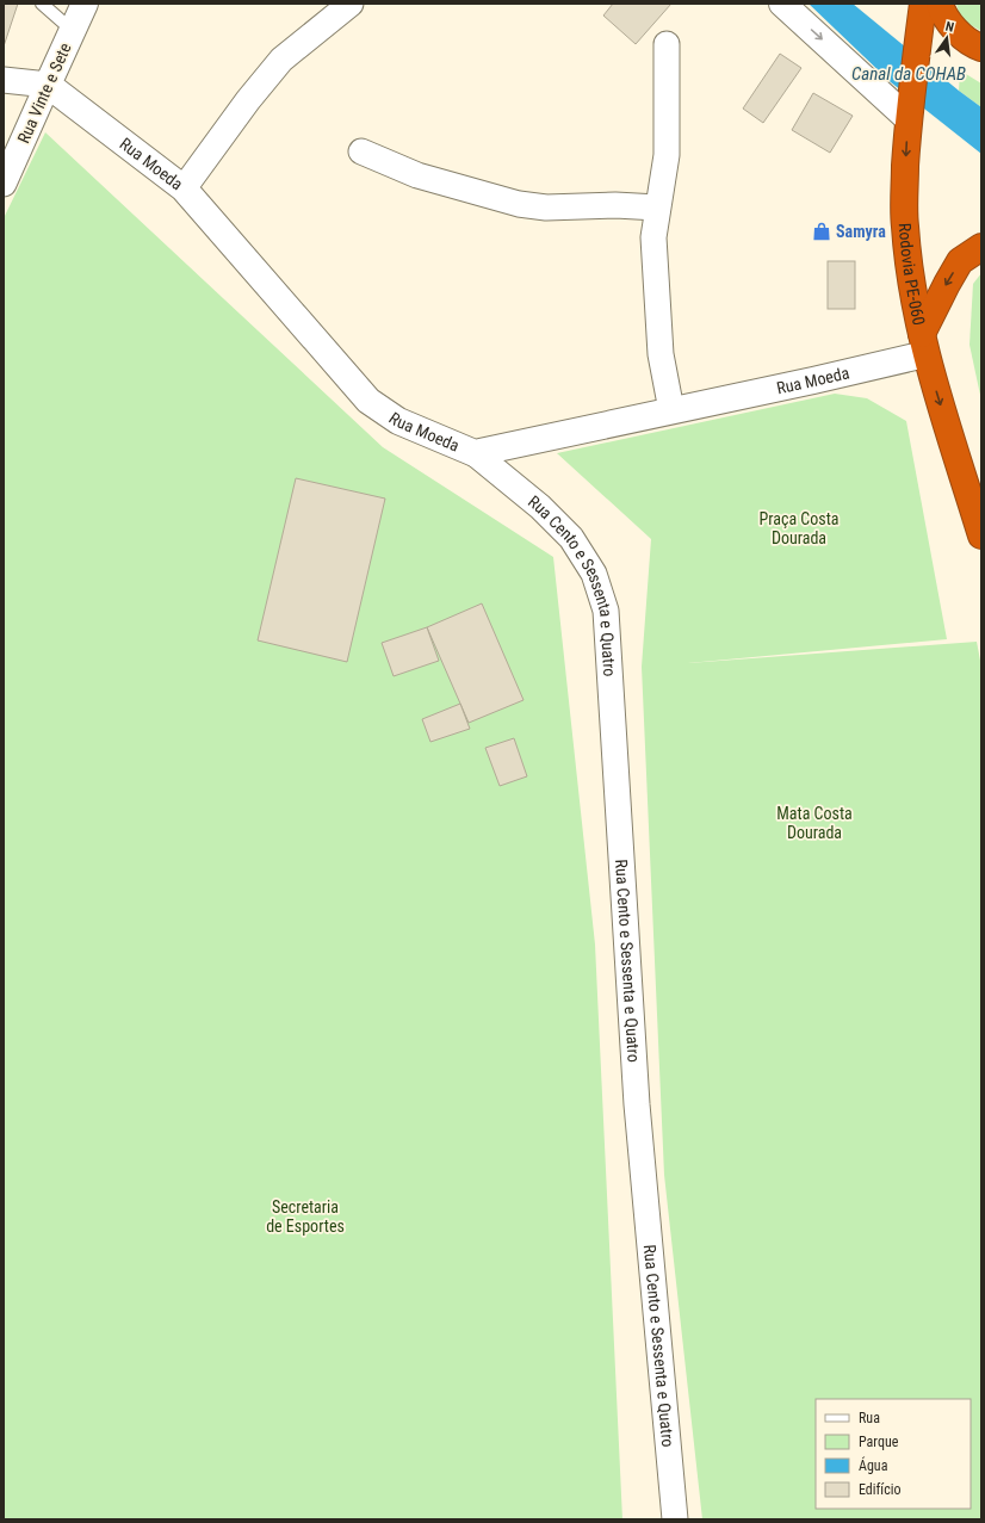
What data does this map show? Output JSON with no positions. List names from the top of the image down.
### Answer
{
  "streets": {
    "highway": ["Rodovia PE-060"],
    "street": ["Rua Vinte e Sete", "Rua Moeda", "Rua Cento e Sessenta e Quatro"]
  },
  "crossings": [
    ["Rua Vinte e Sete", "Rua Moeda"],
    ["Rua Moeda", "Rodovia PE-060"],
    ["Rua Moeda", "Rua Cento e Sessenta e Quatro"]
  ],
  "one_way": ["Rodovia PE-060"],
  "water": ["Canal da COHAB"],
  "parks": ["Praça Costa Dourada", "Mata Costa Dourada", "Secretaria de Esportes"],
  "places": {
    "shop": ["Samyra"]
  },
  "legend": [
    "Rua",
    "Parque",
    "Água",
    "Edifício"
  ],
  "north": "top"
}
